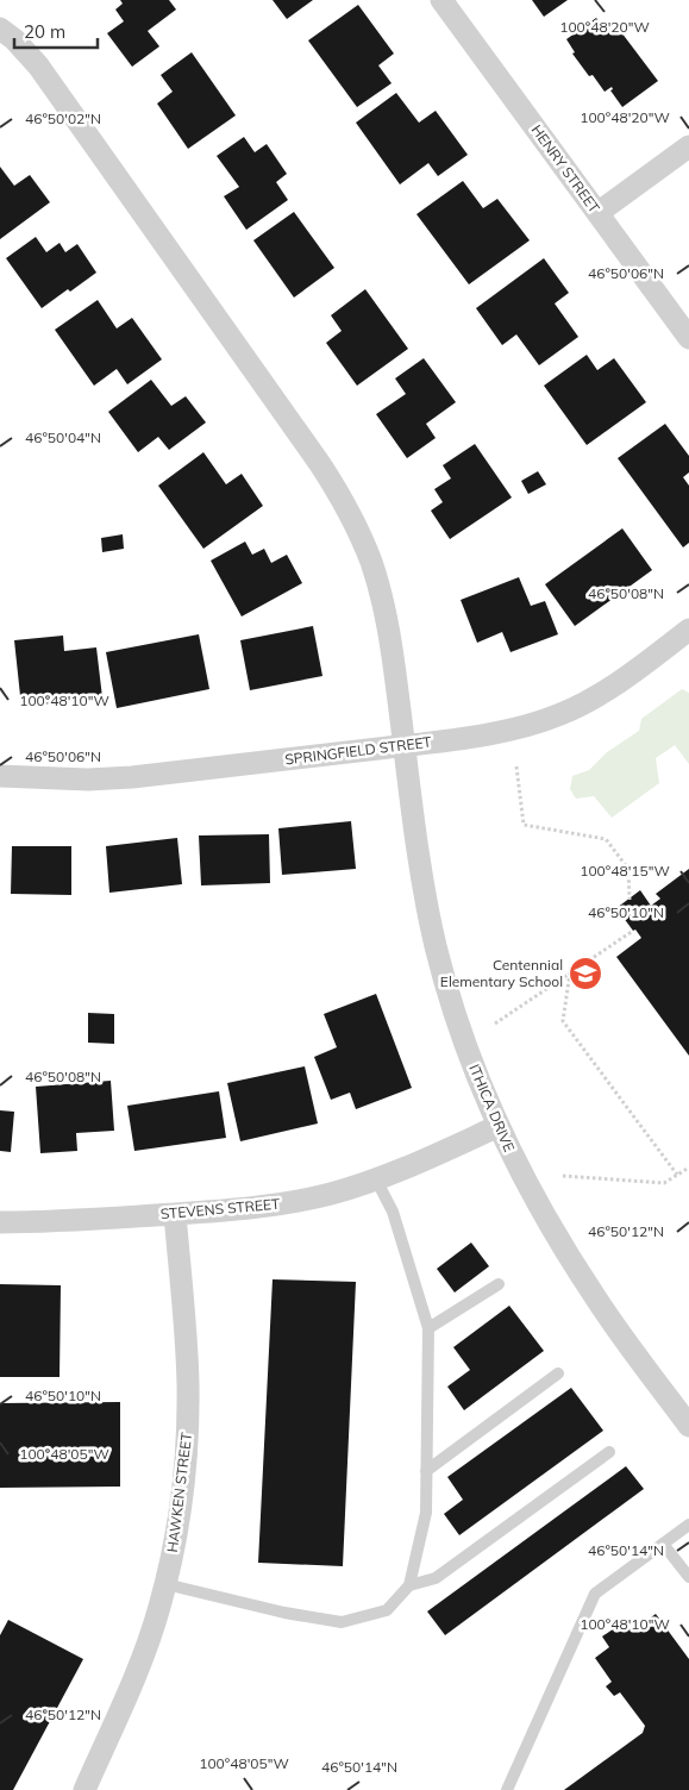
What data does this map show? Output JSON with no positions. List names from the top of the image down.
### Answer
{
  "streets": {
    "street": [
      "HENRY STREET",
      "SPRINGFIELD STREET",
      "ITHICA DRIVE",
      "STEVENS STREET",
      "HAWKEN STREET"
    ]
  },
  "crossings": [
    ["SPRINGFIELD STREET", "ITHICA DRIVE"],
    ["ITHICA DRIVE", "STEVENS STREET"],
    ["STEVENS STREET", "HAWKEN STREET"]
  ],
  "places": {
    "school or university": ["Centennial Elementary School"]
  },
  "scale_bar": "20 m",
  "coordinates": [
    "100°48'20\"W",
    "46°50'02\"N",
    "46°50'06\"N",
    "46°50'04\"N",
    "46°50'08\"N",
    "100°48'10\"W",
    "100°48'15\"W",
    "46°50'10\"N",
    "46°50'12\"N",
    "100°48'05\"W",
    "46°50'14\"N"
  ]
}
